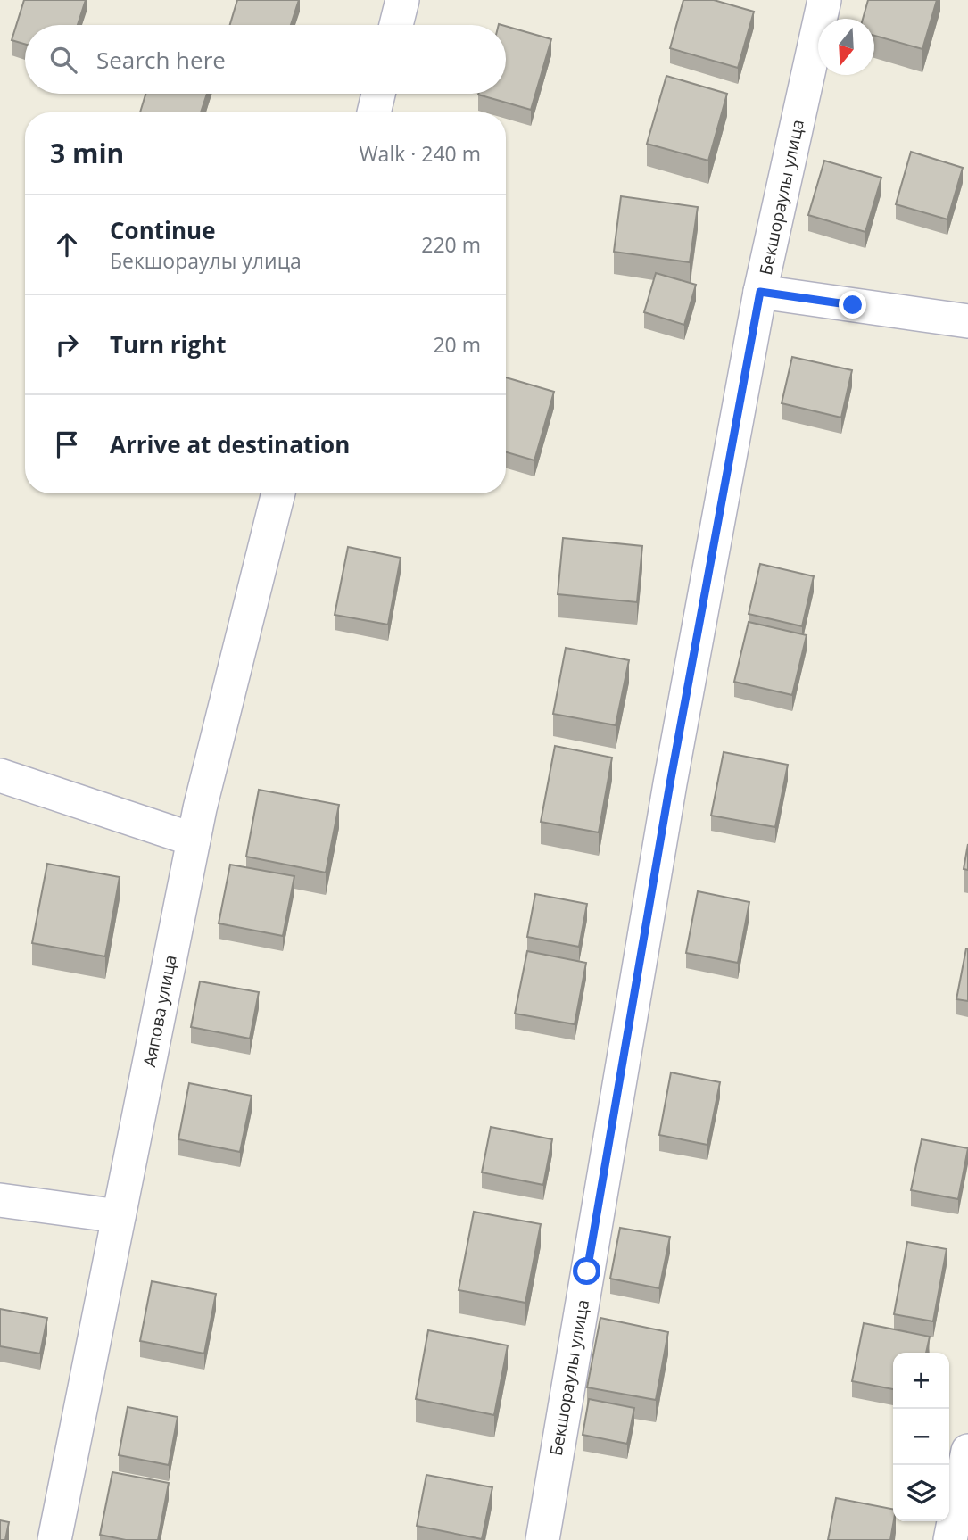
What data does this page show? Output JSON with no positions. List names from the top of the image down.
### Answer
{
  "streets": {
    "street": ["Бекшораулы улица", "Аяпова улица"]
  },
  "north": "bottom",
  "page": {
    "search": "Search here",
    "heading": ["3 min", "Walk · 240 m"],
    "list": [
      ["Continue", "Бекшораулы улица", "220 m"],
      ["Turn right", "20 m"],
      "Arrive at destination"
    ],
    "map_buttons": ["+", "−"]
  }
}
